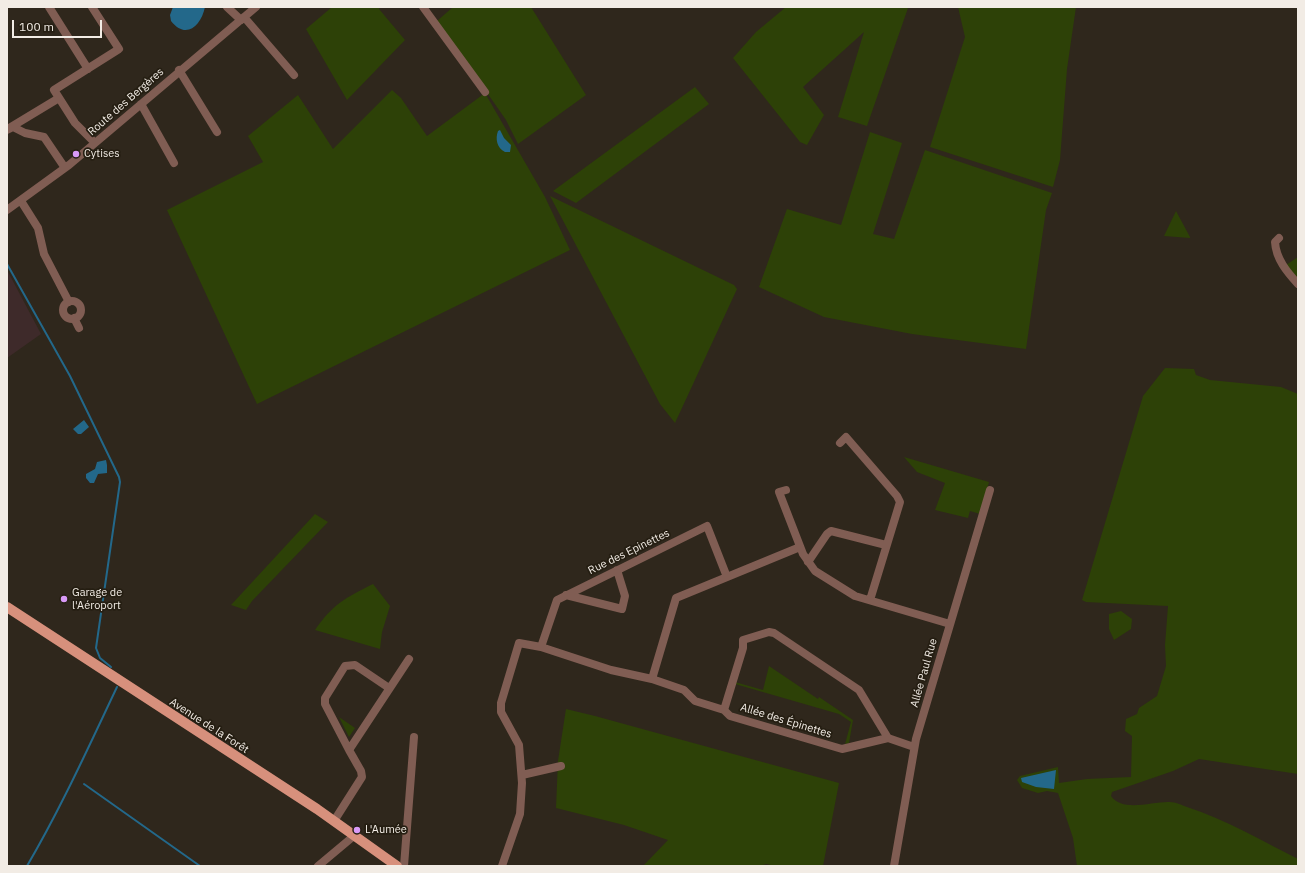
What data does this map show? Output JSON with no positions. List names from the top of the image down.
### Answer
{
  "streets": {
    "main road": ["Avenue de la Forêt"],
    "street": [
      "Route des Bergères",
      "Rue des Epinettes",
      "Allée Paul Rue",
      "Allée des Épinettes"
    ]
  },
  "crossings": [
    ["Rue des Epinettes", "Allée des Épinettes"]
  ],
  "places": ["Cytises", "Garage de l'Aéroport", "L'Aumée"],
  "scale_bar": "100 m"
}
